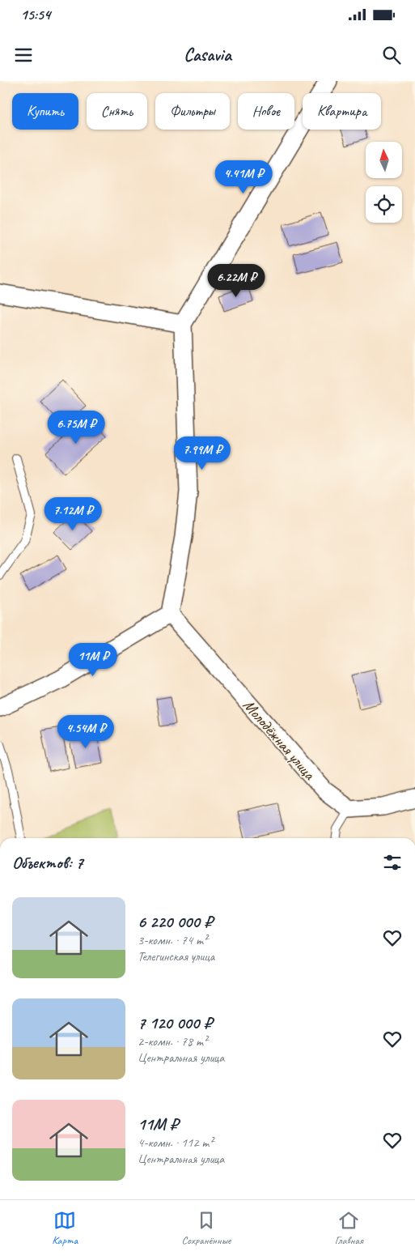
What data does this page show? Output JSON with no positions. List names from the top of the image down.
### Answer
{
  "streets": {
    "street": ["Молодёжная улица"]
  },
  "north": "top",
  "page": {
    "status": "15:54",
    "header": "Casavia",
    "chip": [
      "Купить",
      "Снять",
      "Фильтры",
      "Новое",
      "Квартира"
    ],
    "price": [
      "4.41M ₽",
      "6.22M ₽",
      "6.75M ₽",
      "7.99M ₽",
      "7.12M ₽",
      "11M ₽",
      "4.54M ₽"
    ],
    "heading": "Объектов: 7",
    "list": [
      {
        "name": "6 220 000 ₽",
        "note": "3-комн. · 74 m² · Телегинская улица"
      },
      {
        "name": "7 120 000 ₽",
        "note": "2-комн. · 78 m² · Центральная улица"
      },
      {
        "name": "11M ₽",
        "note": "4-комн. · 112 m² · Центральная улица"
      }
    ],
    "tabs": ["Карта", "Сохранённые", "Главная"]
  }
}
